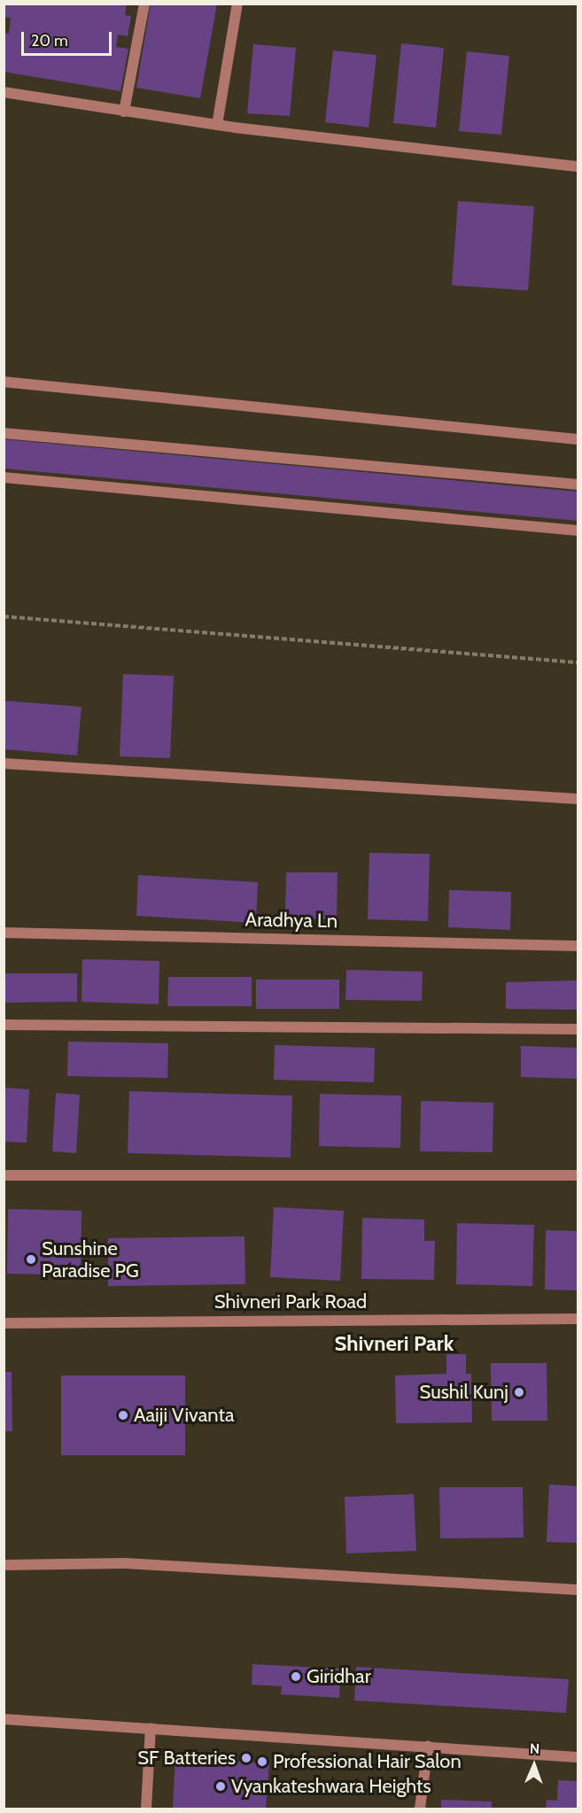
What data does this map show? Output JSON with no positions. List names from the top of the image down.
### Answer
{
  "streets": {
    "street": ["Aradhya Ln", "Shivneri Park Road"]
  },
  "districts": ["Shivneri Park"],
  "places": [
    "Sunshine Paradise PG",
    "Sushil Kunj",
    "Aaiji Vivanta",
    "Giridhar",
    "SF Batteries",
    "Professional Hair Salon",
    "Vyankateshwara Heights"
  ],
  "scale_bar": "20 m",
  "north": "top"
}
